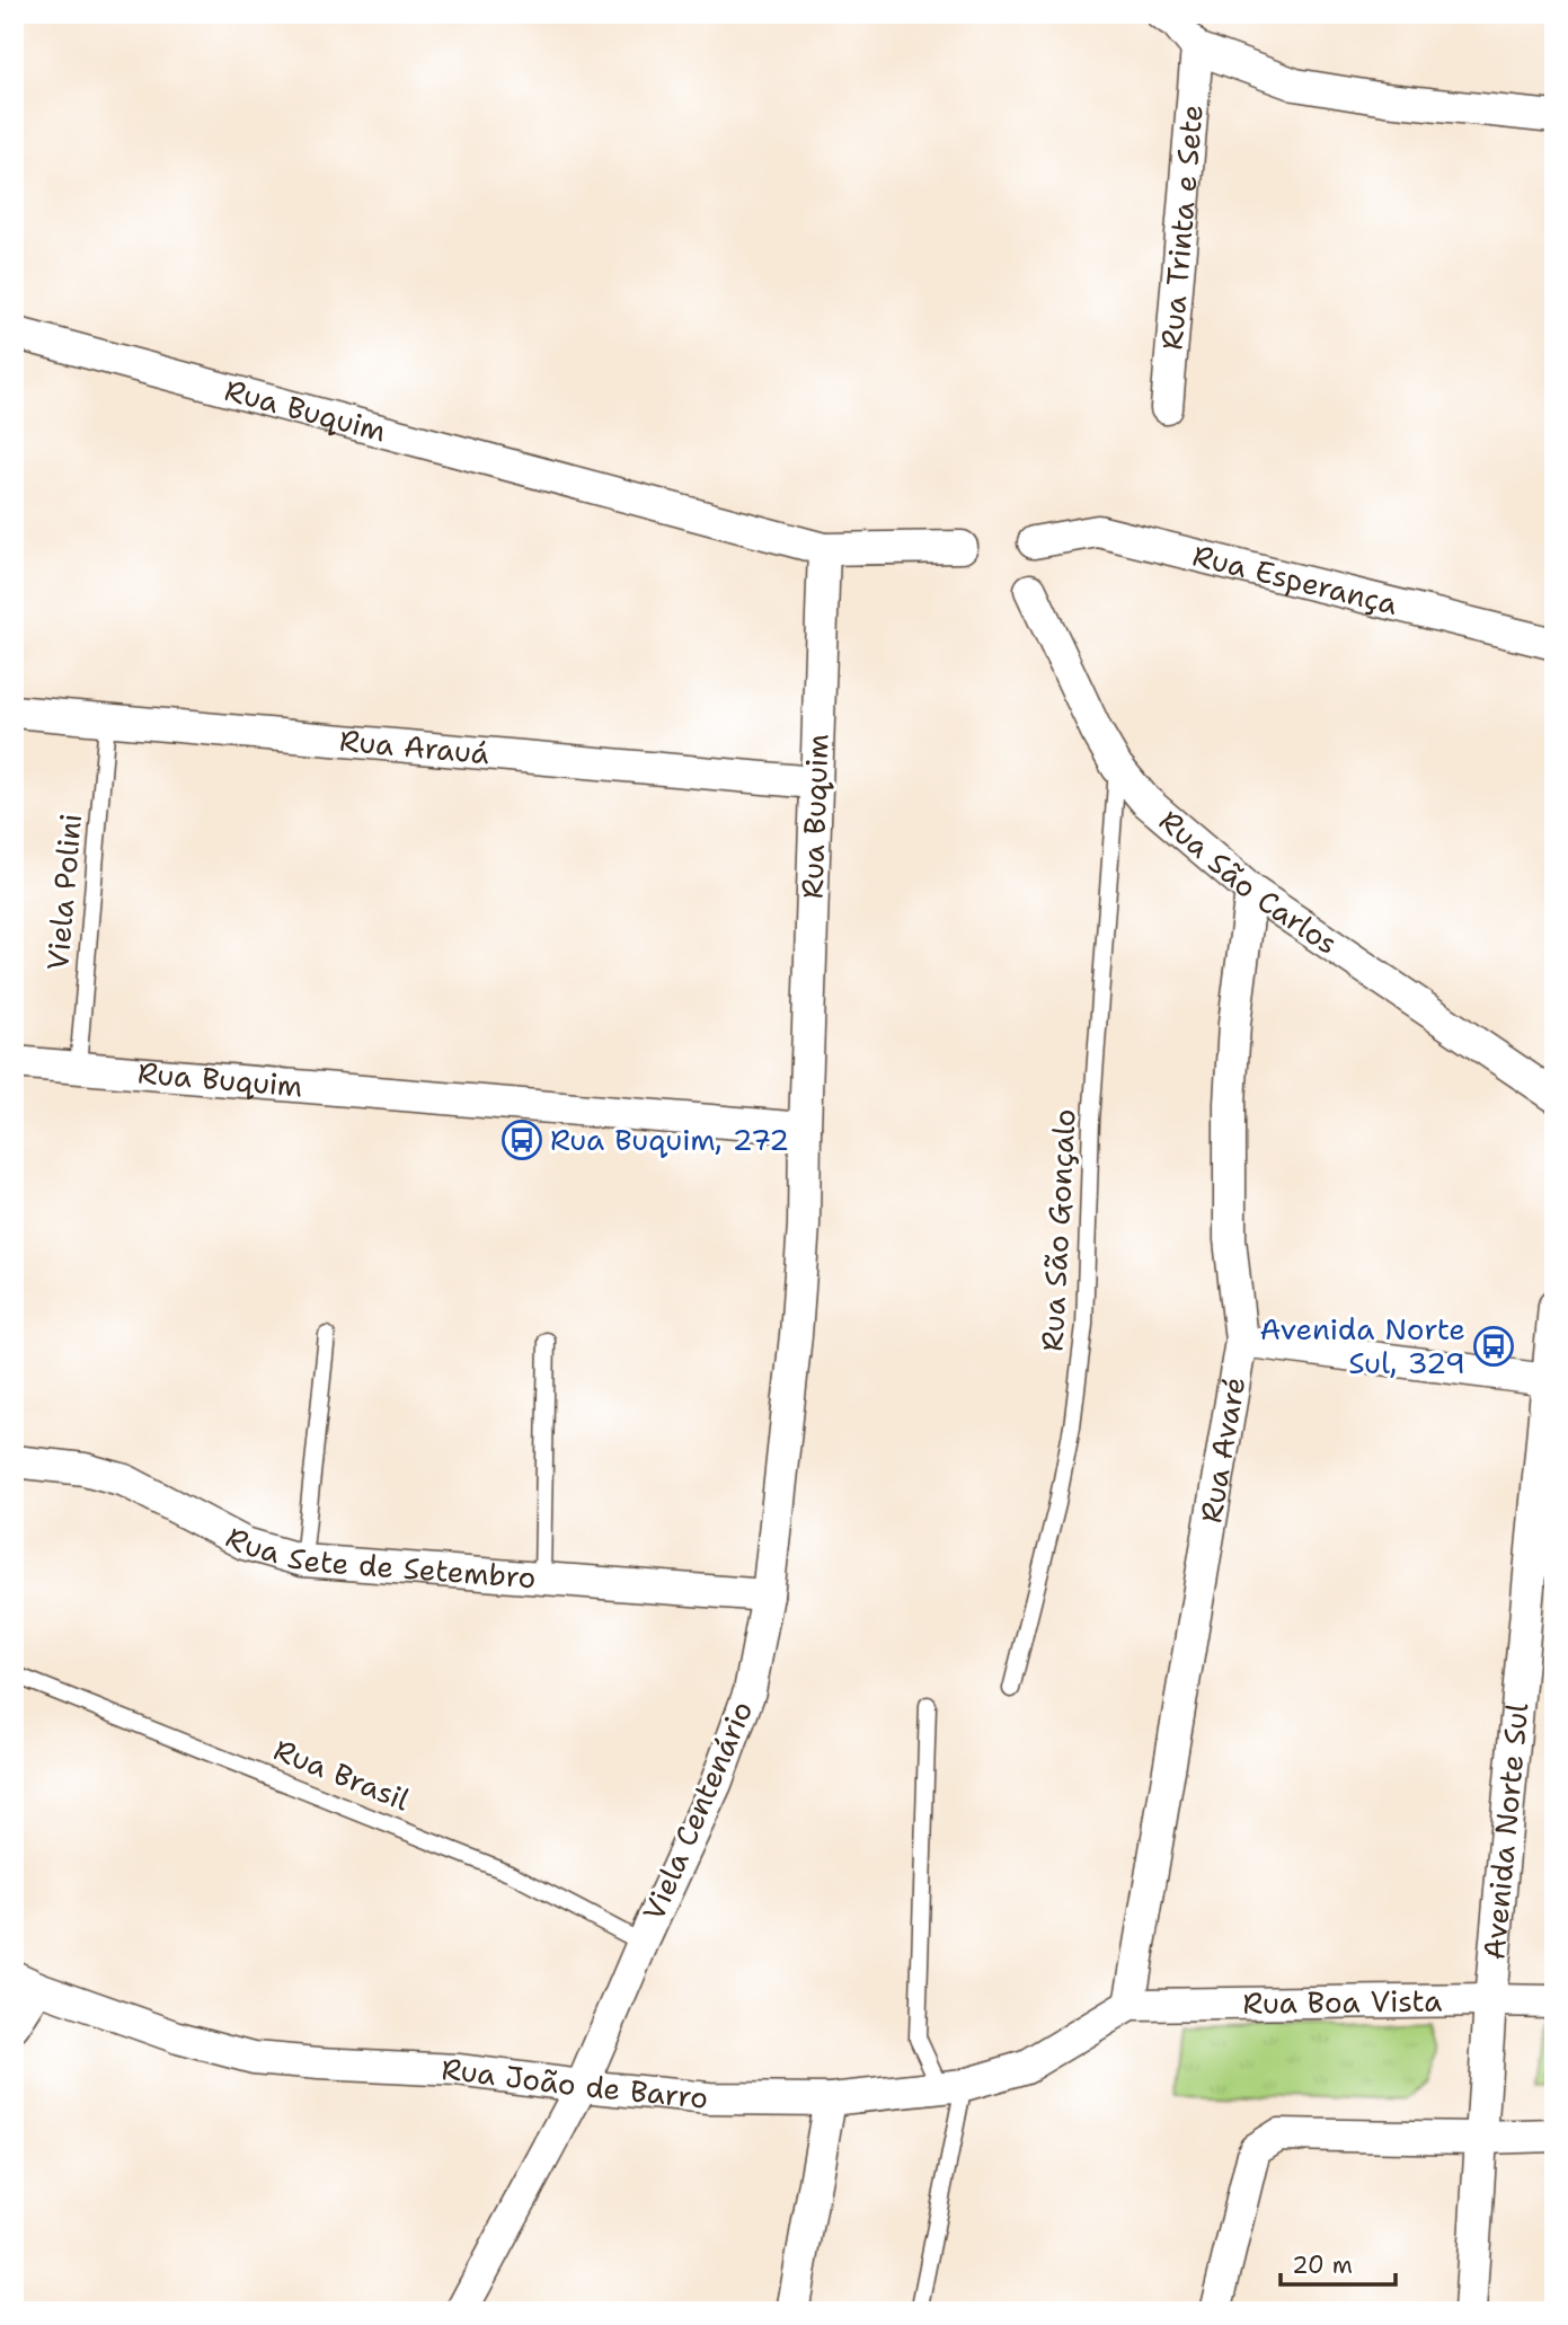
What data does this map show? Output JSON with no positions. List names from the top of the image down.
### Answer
{
  "streets": {
    "street": [
      "Rua Trinta e Sete",
      "Rua Buquim",
      "Rua Esperança",
      "Rua Arauá",
      "Rua São Carlos",
      "Rua Avaré",
      "Rua Sete de Setembro",
      "Viela Centenário",
      "Avenida Norte Sul",
      "Rua Boa Vista",
      "Rua João de Barro"
    ],
    "lane": ["Viela Polini", "Rua São Gonçalo", "Rua Brasil"]
  },
  "crossings": [
    ["Rua Buquim", "Rua Arauá"],
    ["Rua Buquim", "Viela Polini"],
    ["Rua Buquim", "Viela Centenário"],
    ["Rua Arauá", "Viela Polini"],
    ["Rua São Carlos", "Rua São Gonçalo"],
    ["Rua São Carlos", "Rua Avaré"],
    ["Rua Avaré", "Rua Boa Vista"],
    ["Rua Avaré", "Rua João de Barro"],
    ["Rua Sete de Setembro", "Viela Centenário"],
    ["Rua Brasil", "Viela Centenário"],
    ["Viela Centenário", "Rua João de Barro"],
    ["Avenida Norte Sul", "Rua Boa Vista"],
    ["Rua Boa Vista", "Rua João de Barro"]
  ],
  "places": {
    "bus stop": ["Rua Buquim, 272", "Avenida Norte Sul, 329"]
  },
  "scale_bar": "20 m"
}
